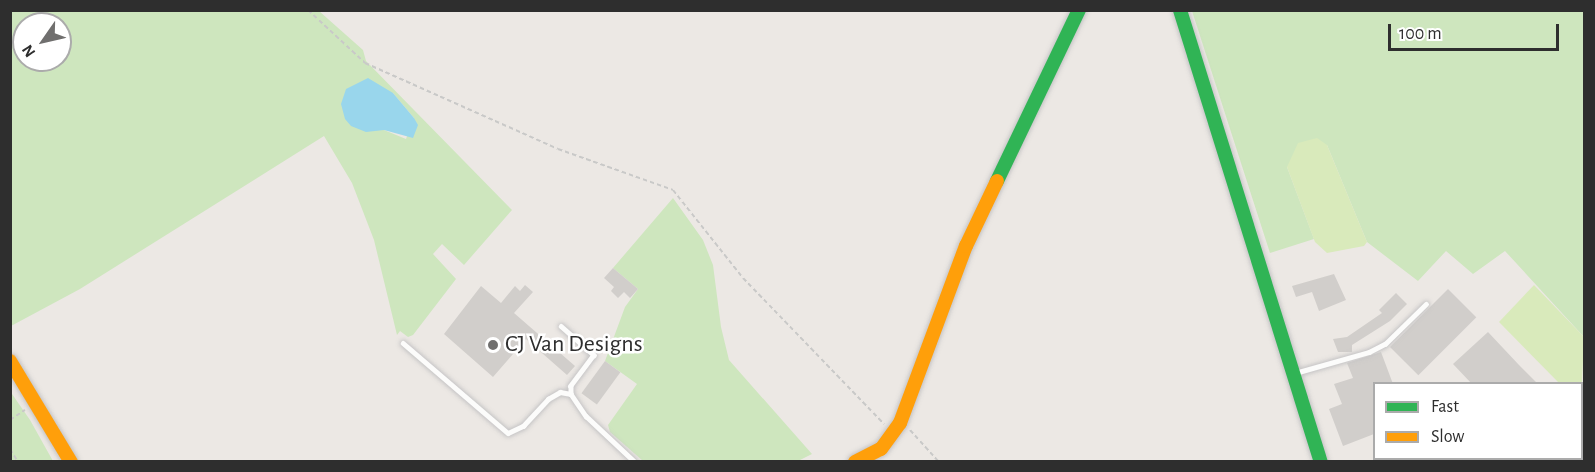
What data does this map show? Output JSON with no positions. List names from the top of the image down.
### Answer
{
  "places": ["CJ Van Designs"],
  "legend": ["Fast", "Slow"],
  "scale_bar": "100 m",
  "north": "bottom left"
}
